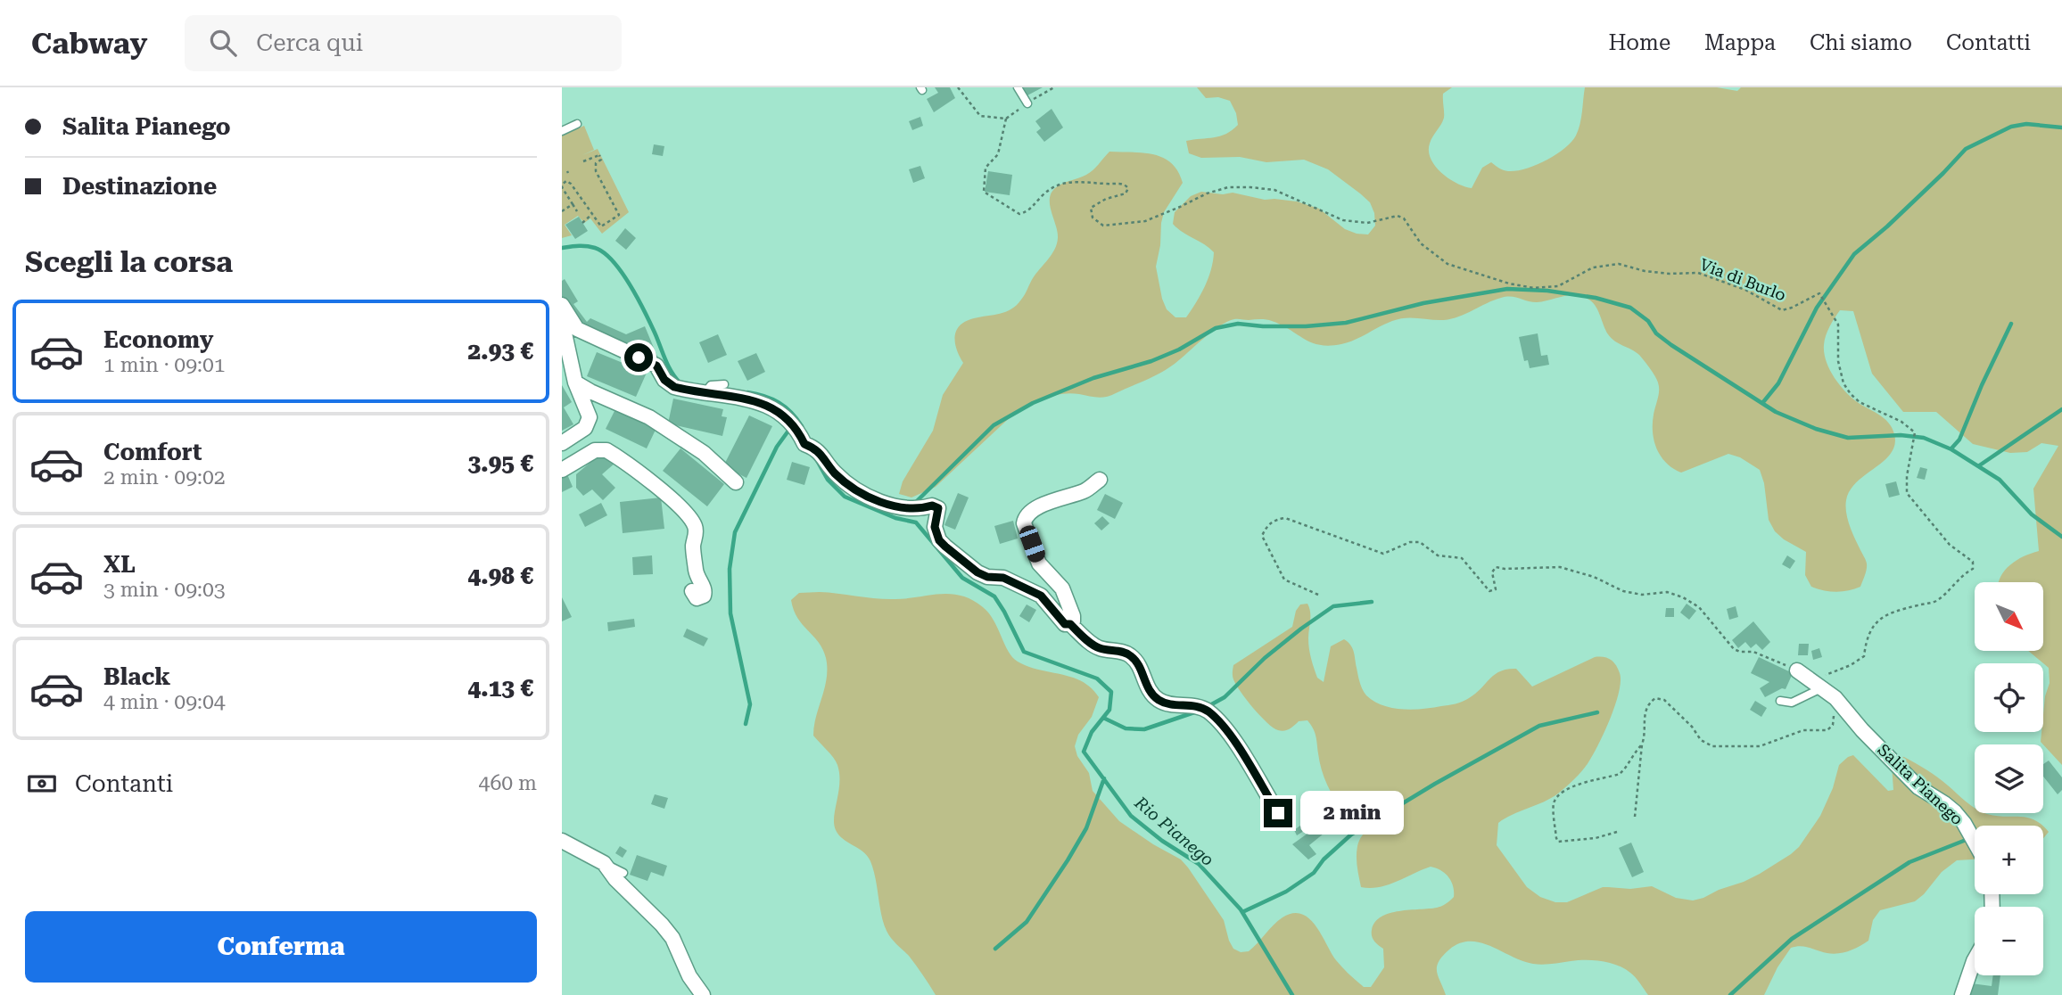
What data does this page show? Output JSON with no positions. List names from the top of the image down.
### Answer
{
  "streets": {
    "street": ["Salita Pianego"],
    "path": ["Via di Burlo"]
  },
  "crossings": [
    ["Via di Burlo", "Salita Pianego"]
  ],
  "water": ["Rio Pianego"],
  "north": "bottom right",
  "page": {
    "header": "Cabway",
    "search": "Cerca qui",
    "nav": [
      "Home",
      "Mappa",
      "Chi siamo",
      "Contatti"
    ],
    "banner": ["Salita Pianego", "Destinazione"],
    "heading": "Scegli la corsa",
    "list": [
      {
        "name": "Economy",
        "note": "1 min · 09:01",
        "value": "2.93 €"
      },
      {
        "name": "Comfort",
        "note": "2 min · 09:02",
        "value": "3.95 €"
      },
      {
        "name": "XL",
        "note": "3 min · 09:03",
        "value": "4.98 €"
      },
      {
        "name": "Black",
        "note": "4 min · 09:04",
        "value": "4.13 €"
      }
    ],
    "map_buttons": ["+", "−"],
    "pay": ["Contanti", "460 m"],
    "bubble": "2 min",
    "buttons": "Conferma"
  }
}
